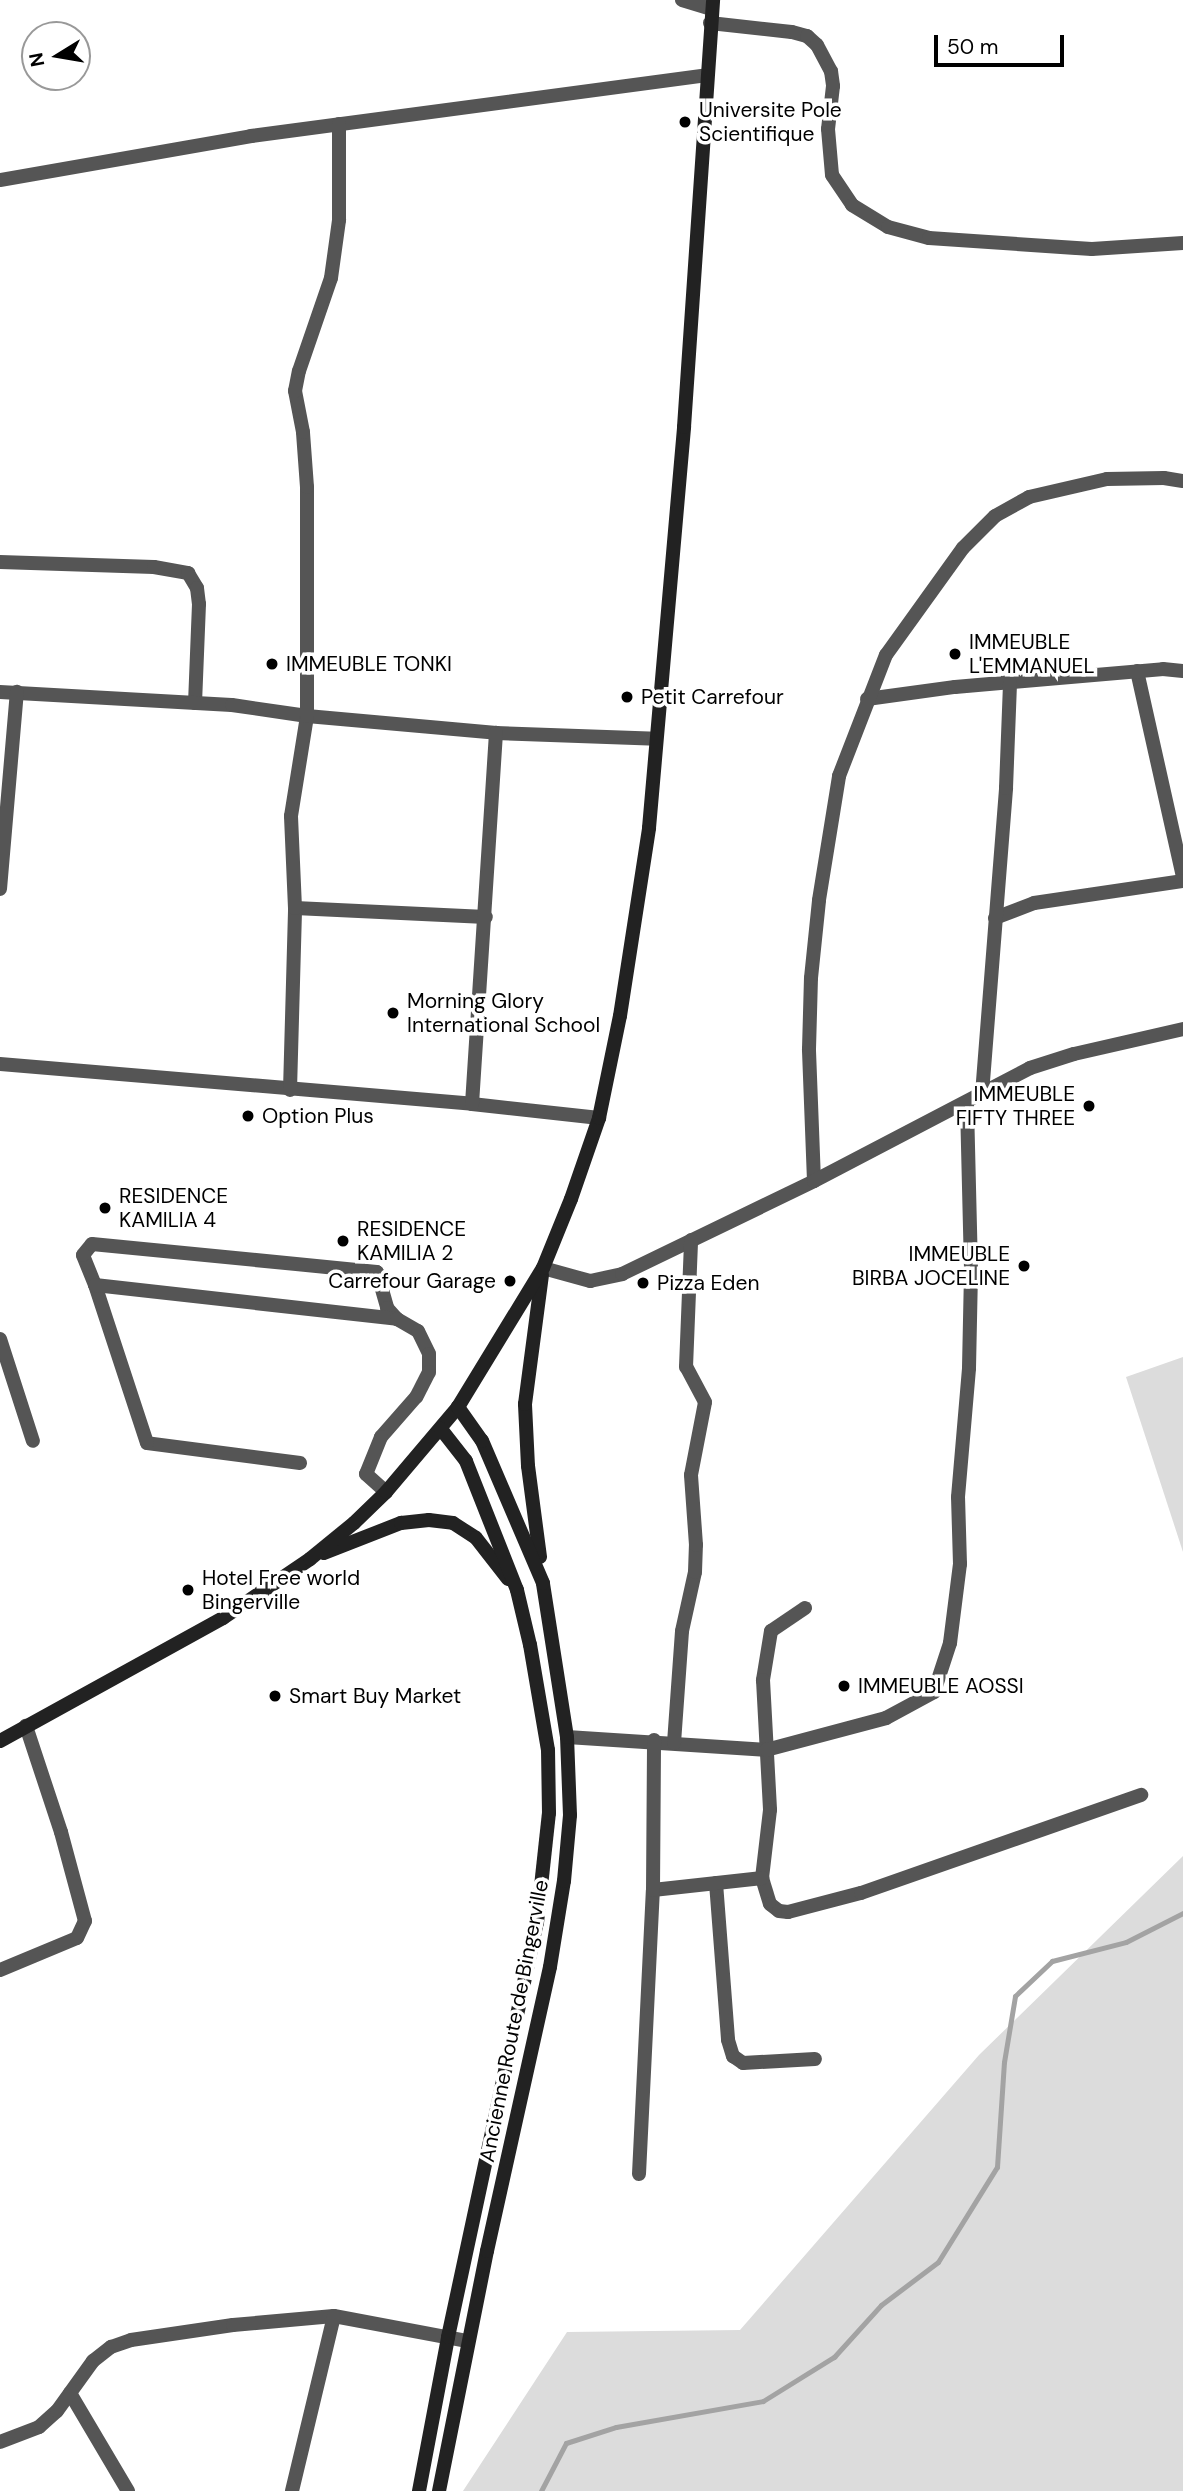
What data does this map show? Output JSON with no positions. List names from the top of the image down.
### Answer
{
  "streets": {
    "street": ["Ancienne Route de Bingerville"]
  },
  "places": [
    "Universite Pole Scientifique",
    "IMMEUBLE L'EMMANUEL",
    "IMMEUBLE TONKI",
    "Petit Carrefour",
    "Morning Glory International School",
    "IMMEUBLE FIFTY THREE",
    "Option Plus",
    "RESIDENCE KAMILIA 4",
    "RESIDENCE KAMILIA 2",
    "IMMEUBLE BIRBA JOCELINE",
    "Carrefour Garage",
    "Pizza Eden",
    "Hotel Free world Bingerville",
    "IMMEUBLE AOSSI",
    "Smart Buy Market"
  ],
  "scale_bar": "50 m",
  "north": "left"
}
